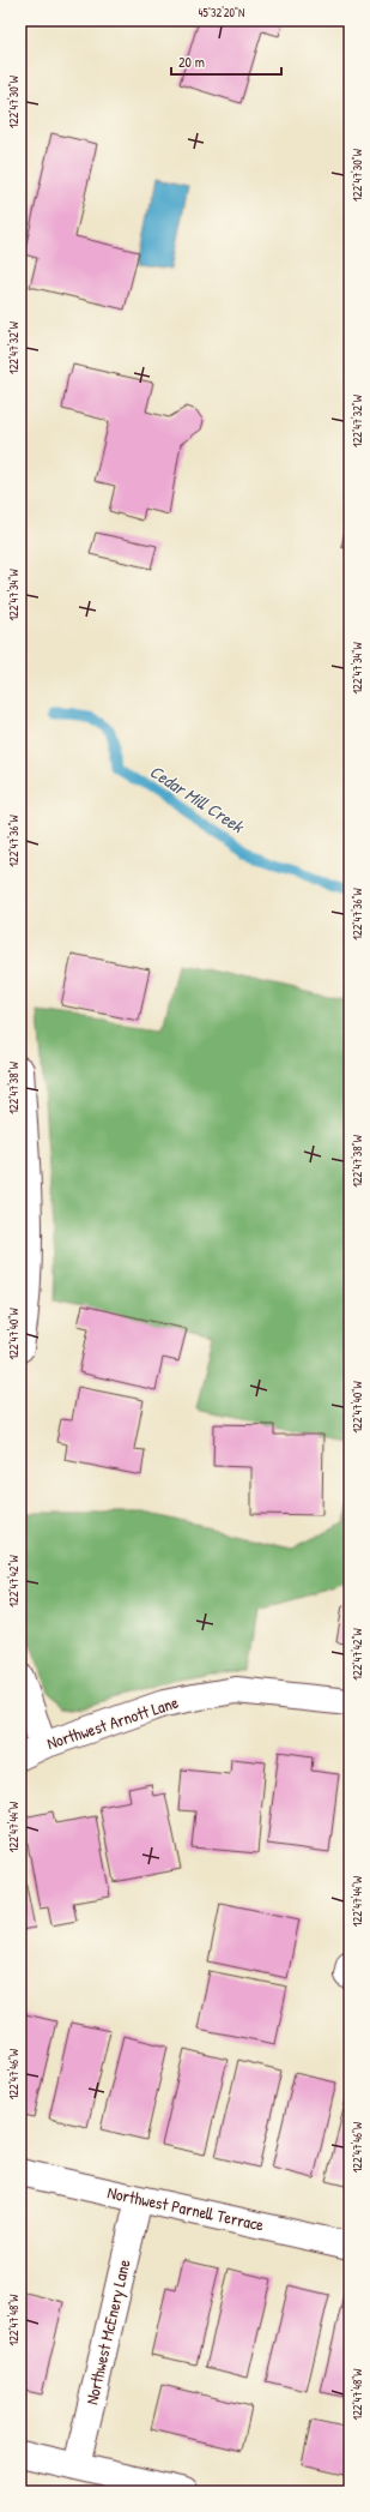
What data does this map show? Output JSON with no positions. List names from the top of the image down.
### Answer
{
  "streets": {
    "street": ["Northwest Arnott Lane", "Northwest Parnell Terrace", "Northwest McEnery Lane"]
  },
  "crossings": [
    ["Northwest Parnell Terrace", "Northwest McEnery Lane"]
  ],
  "water": ["Cedar Mill Creek"],
  "scale_bar": "20 m",
  "coordinates": [
    "45°32'20\"N",
    "122°47'30\"W",
    "122°47'32\"W",
    "122°47'34\"W",
    "122°47'36\"W",
    "122°47'38\"W",
    "122°47'40\"W",
    "122°47'42\"W",
    "122°47'44\"W",
    "122°47'46\"W",
    "122°47'48\"W"
  ]
}
